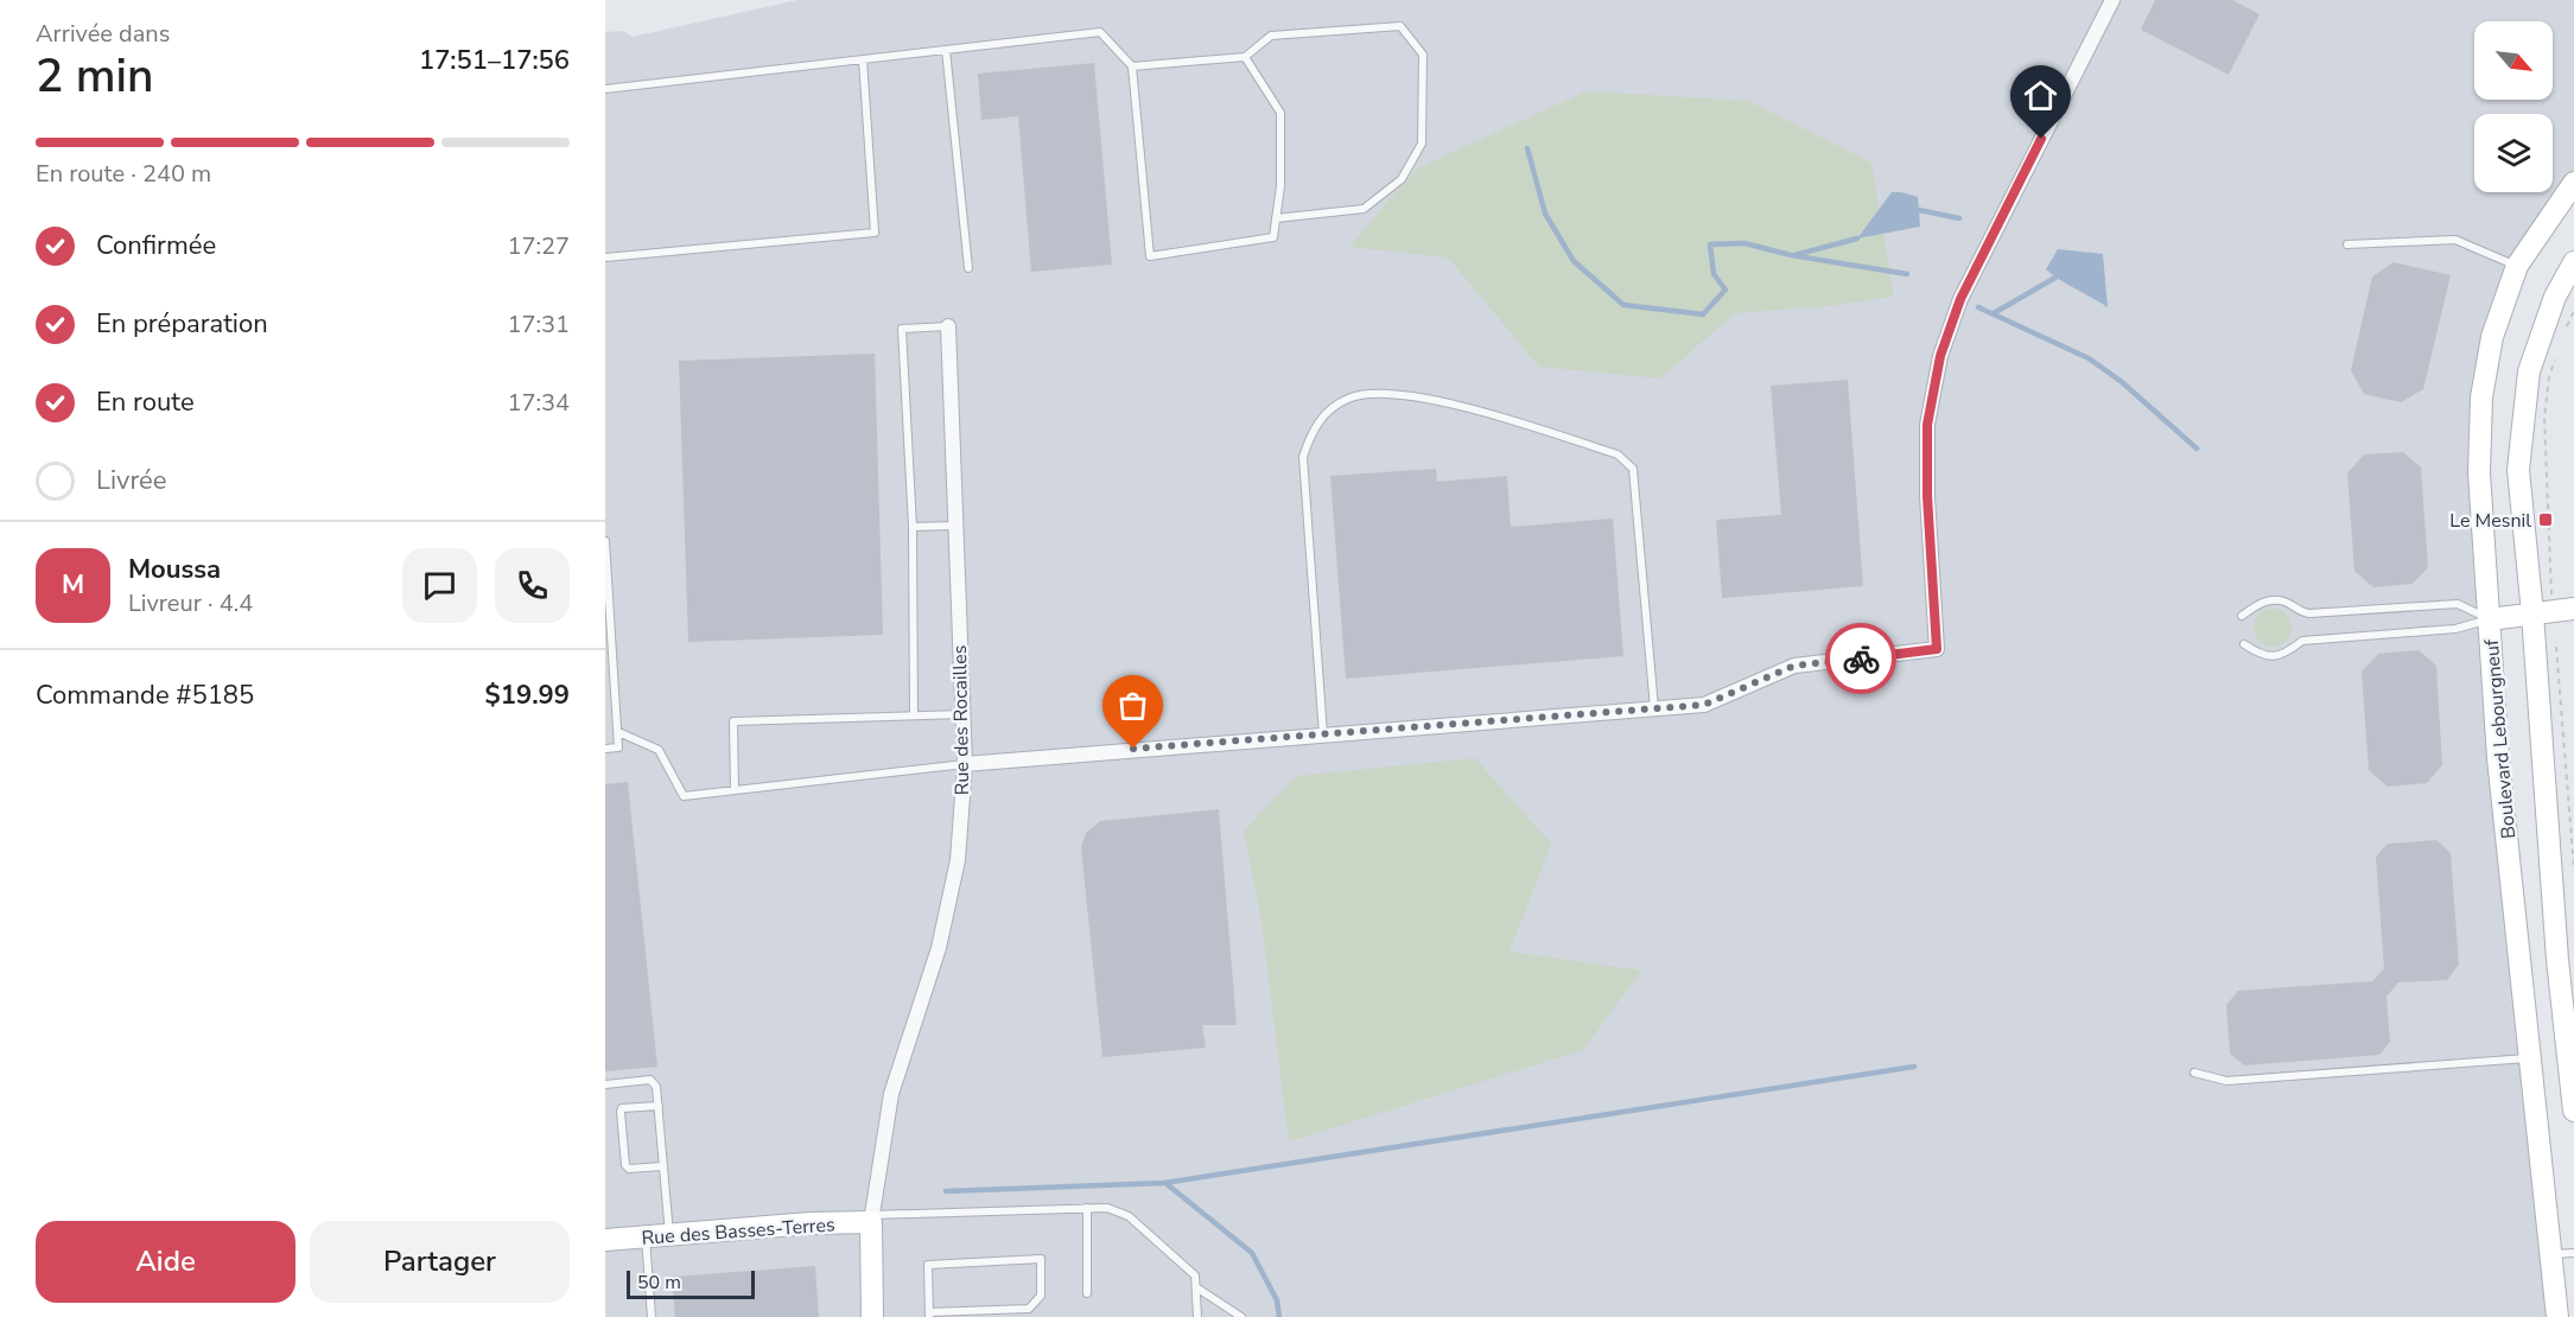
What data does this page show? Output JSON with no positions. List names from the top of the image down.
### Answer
{
  "streets": {
    "main road": ["Rue des Rocailles", "Boulevard Lebourgneuf", "Rue des Basses-Terres"]
  },
  "crossings": [
    ["Rue des Rocailles", "Rue des Basses-Terres"]
  ],
  "places": {
    "transit": ["Le Mesnil"]
  },
  "scale_bar": "50 m",
  "north": "bottom right",
  "page": {
    "heading": ["2 min", "Arrivée dans", "17:51–17:56"],
    "panel": [
      "Moussa",
      "Livreur · 4.4",
      "Commande #5185",
      "$19.99"
    ],
    "bar": "En route · 240 m",
    "list": [
      ["Confirmée", "17:27"],
      ["En préparation", "17:31"],
      ["En route", "17:34"],
      "Livrée"
    ],
    "round": "M",
    "buttons": ["Aide", "Partager"],
    "scale": "50 m"
  }
}
